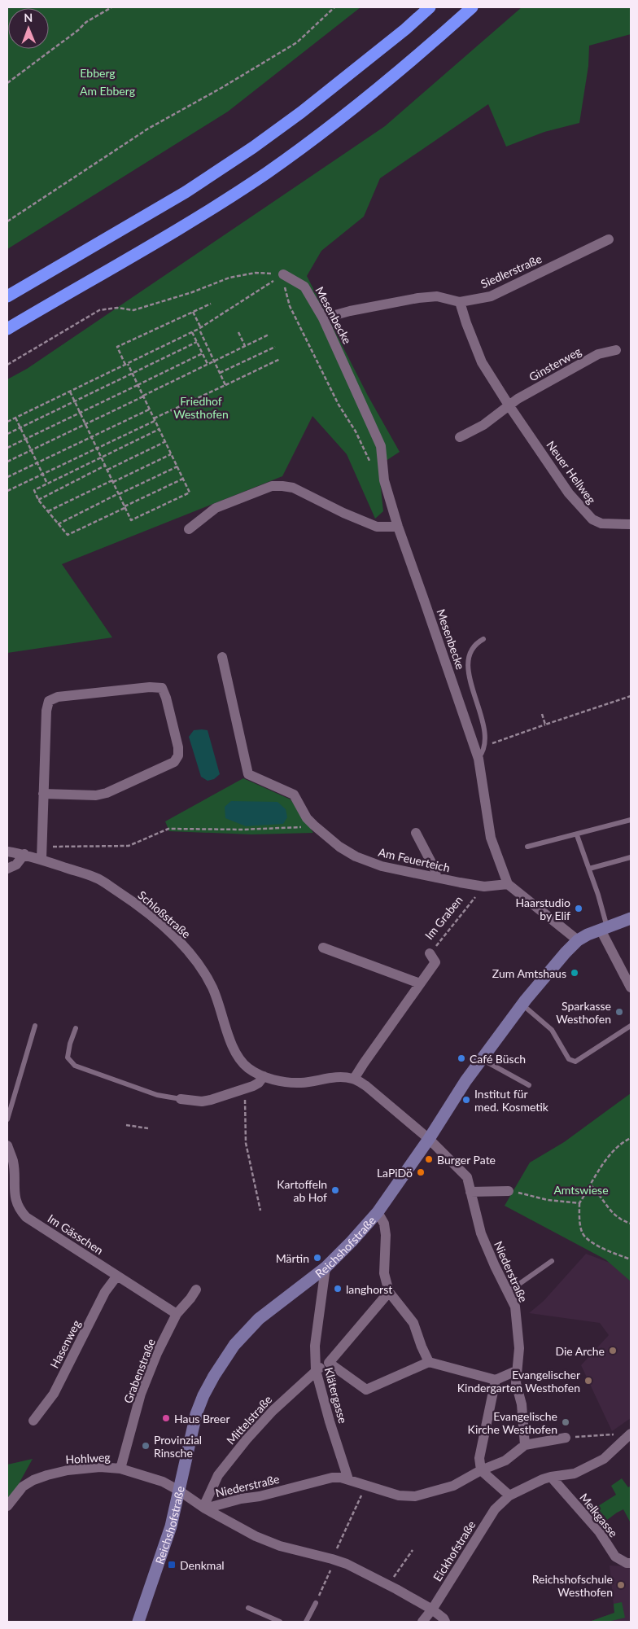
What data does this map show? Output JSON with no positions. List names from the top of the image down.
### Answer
{
  "streets": {
    "street": [
      "Siedlerstraße",
      "Mesenbecke",
      "Ginsterweg",
      "Neuer Hellweg",
      "Am Feuerteich",
      "Schloßstraße",
      "Im Graben",
      "Im Gässchen",
      "Reichshofstraße",
      "Niederstraße",
      "Hasenweg",
      "Grabenstraße",
      "Klätergasse",
      "Mittelstraße",
      "Hohlweg",
      "Melkgasse",
      "Eickhofstraße"
    ]
  },
  "crossings": [
    ["Siedlerstraße", "Mesenbecke"],
    ["Siedlerstraße", "Neuer Hellweg"],
    ["Mesenbecke", "Am Feuerteich"],
    ["Ginsterweg", "Neuer Hellweg"],
    ["Am Feuerteich", "Im Graben"],
    ["Schloßstraße", "Im Graben"],
    ["Im Gässchen", "Hasenweg"],
    ["Im Gässchen", "Grabenstraße"],
    ["Reichshofstraße", "Niederstraße"],
    ["Reichshofstraße", "Klätergasse"],
    ["Reichshofstraße", "Hohlweg"],
    ["Niederstraße", "Klätergasse"],
    ["Niederstraße", "Mittelstraße"],
    ["Niederstraße", "Hohlweg"],
    ["Grabenstraße", "Hohlweg"],
    ["Klätergasse", "Mittelstraße"],
    ["Mittelstraße", "Hohlweg"],
    ["Hohlweg", "Eickhofstraße"],
    ["Melkgasse", "Eickhofstraße"]
  ],
  "parks": [
    "Ebberg",
    "Am Ebberg",
    "Friedhof Westhofen",
    "Amtswiese"
  ],
  "places": {
    "other": [
      "Haarstudio by Elif",
      "Zum Amtshaus",
      "Sparkasse Westhofen",
      "Café Büsch",
      "Institut für med. Kosmetik",
      "Burger Pate",
      "LaPiDö",
      "Kartoffeln ab Hof",
      "Märtin",
      "langhorst",
      "Die Arche",
      "Evangelischer Kindergarten Westhofen",
      "Haus Breer",
      "Evangelische Kirche Westhofen",
      "Provinzial Rinsche",
      "Reichshofschule Westhofen"
    ],
    "transit": ["Denkmal"]
  },
  "north": "top"
}
